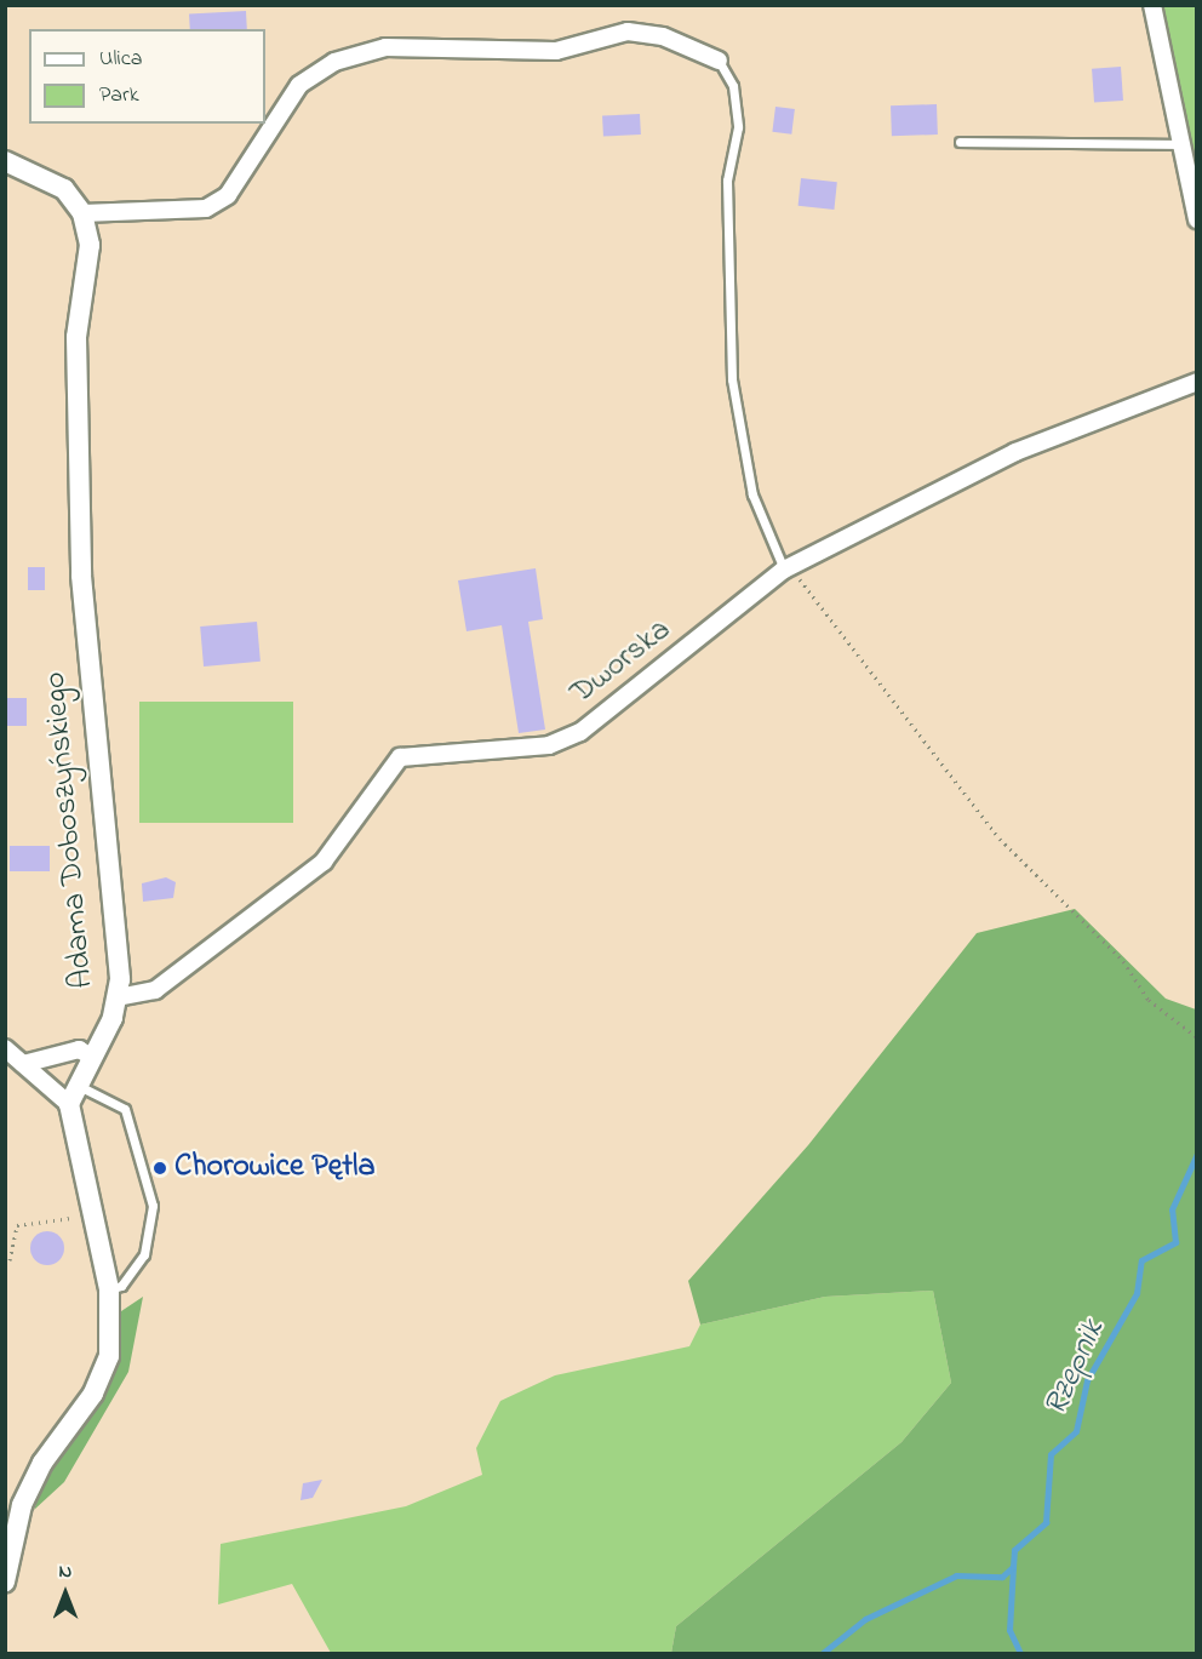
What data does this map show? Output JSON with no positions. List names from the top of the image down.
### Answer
{
  "streets": {
    "street": ["Dworska", "Adama Doboszyńskiego"]
  },
  "crossings": [
    ["Dworska", "Adama Doboszyńskiego"]
  ],
  "water": ["Rzepnik"],
  "places": ["Chorowice Pętla"],
  "legend": ["Ulica", "Park"],
  "north": "top"
}
